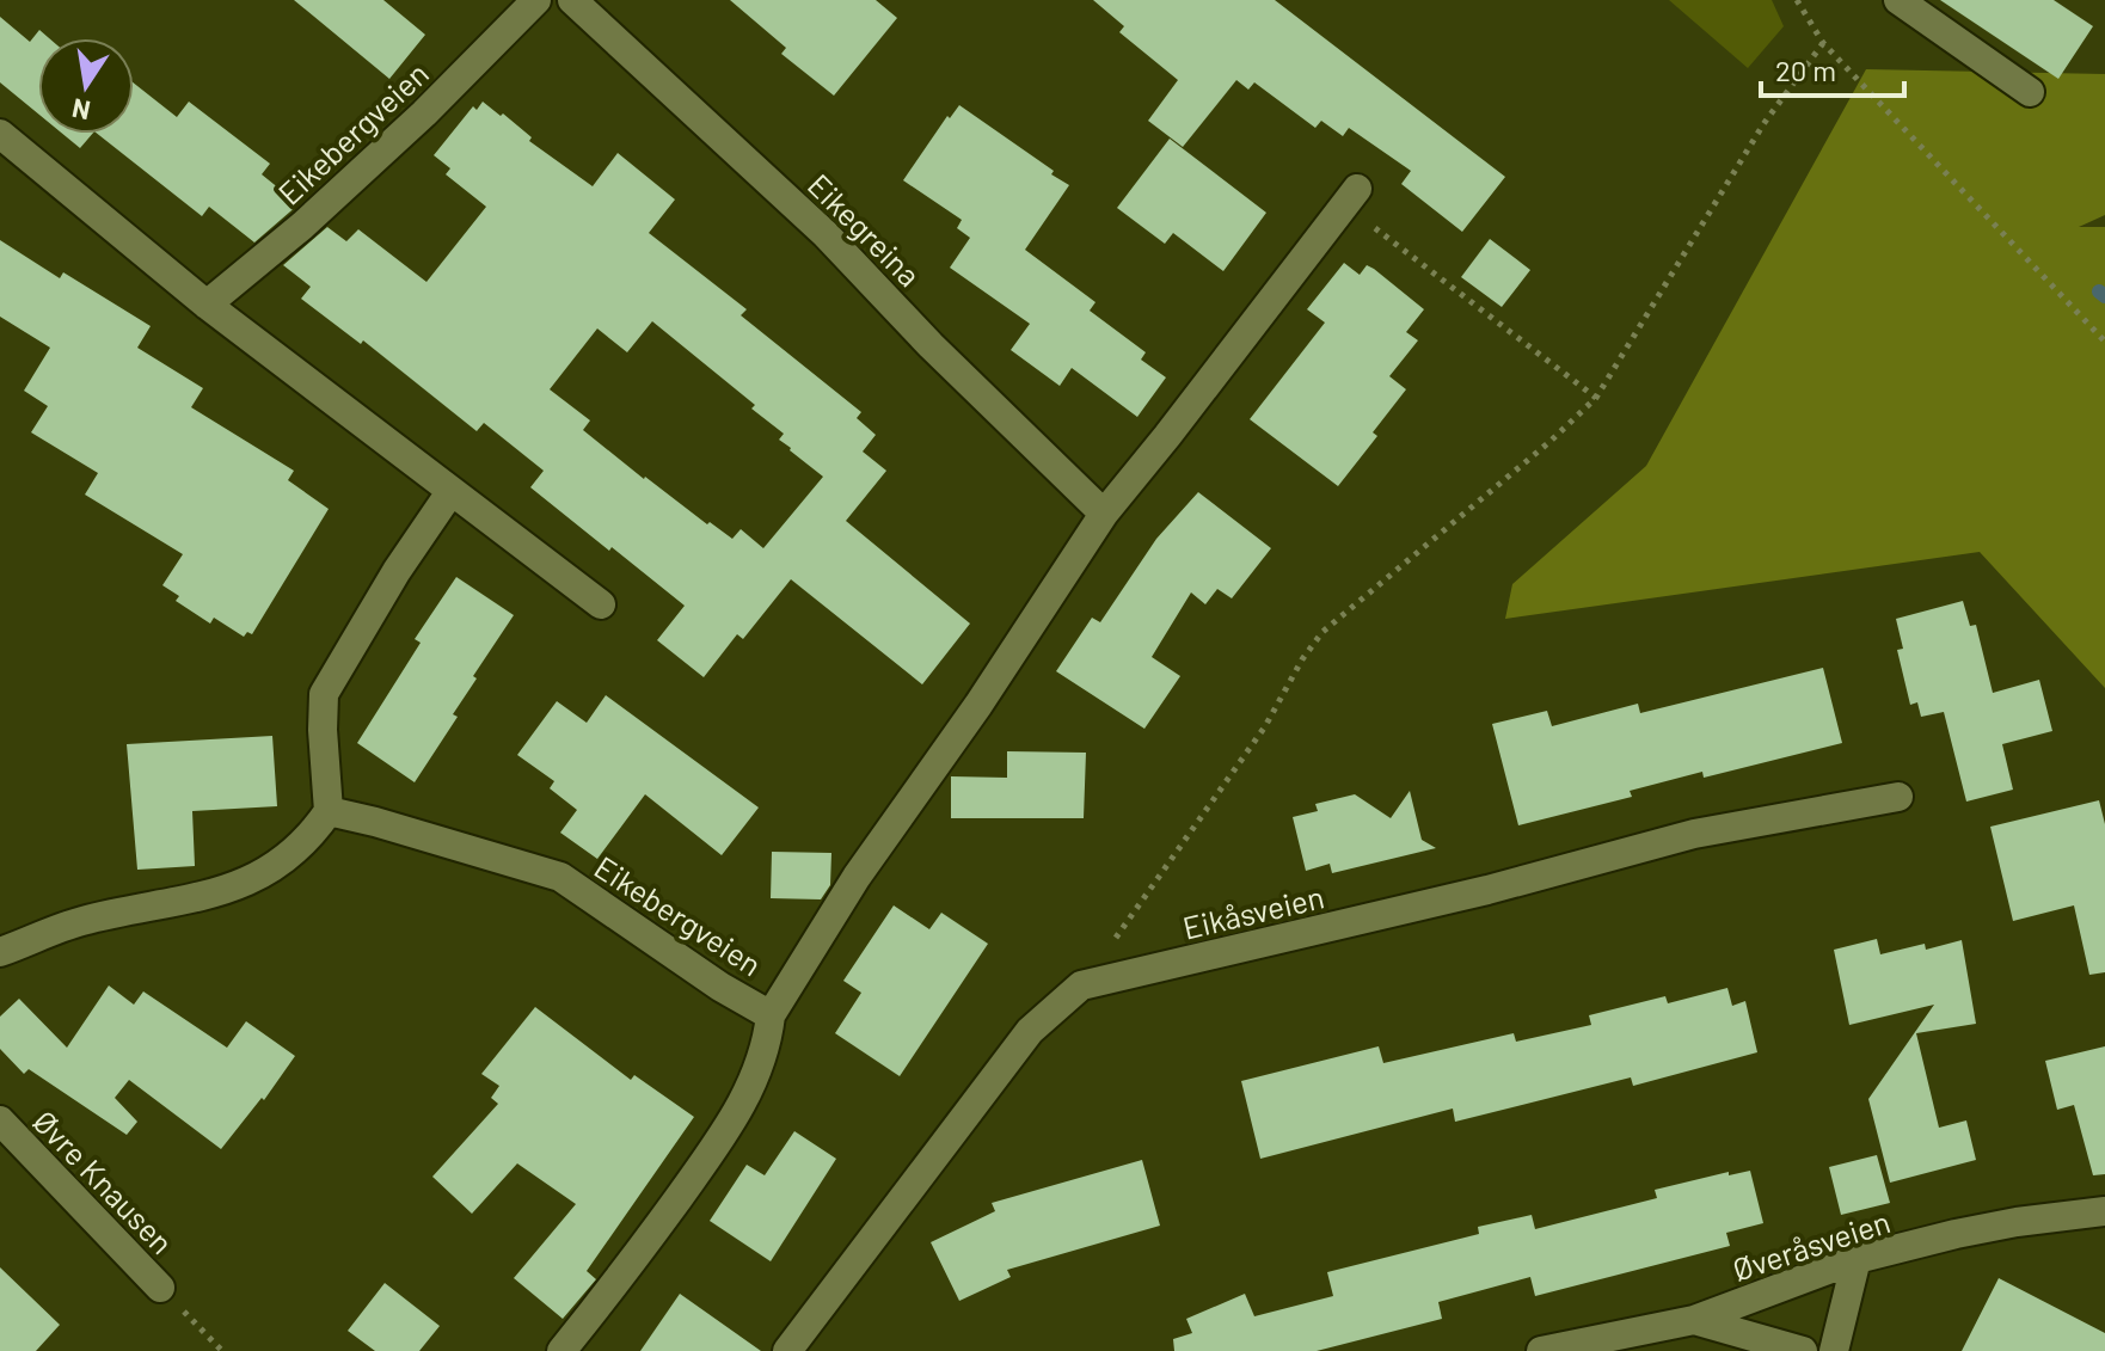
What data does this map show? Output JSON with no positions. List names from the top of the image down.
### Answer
{
  "streets": {
    "street": [
      "Eikebergveien",
      "Eikegreina",
      "Eikåsveien",
      "Øvre Knausen",
      "Øveråsveien"
    ]
  },
  "scale_bar": "20 m",
  "north": "bottom"
}
